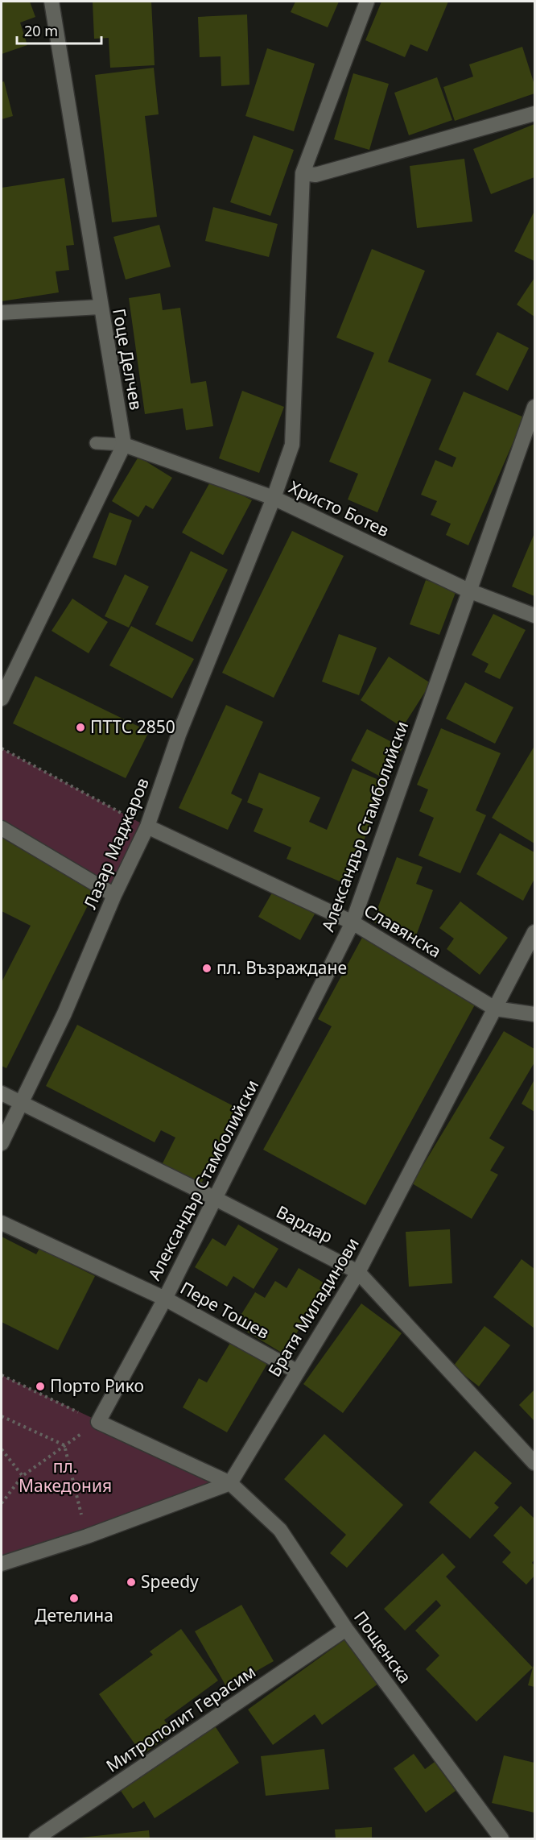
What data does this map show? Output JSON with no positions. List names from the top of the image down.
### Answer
{
  "streets": {
    "street": [
      "Гоце Делчев",
      "Христо Ботев",
      "Александър Стамболийски",
      "Лазар Маджаров",
      "Славянска",
      "Вардар",
      "Братя Миладинови",
      "Пере Тошев",
      "Пощенска",
      "Митрополит Герасим"
    ]
  },
  "crossings": [
    ["Гоце Делчев", "Христо Ботев"],
    ["Христо Ботев", "Александър Стамболийски"],
    ["Христо Ботев", "Лазар Маджаров"],
    ["Александър Стамболийски", "Славянска"],
    ["Александър Стамболийски", "Вардар"],
    ["Александър Стамболийски", "Пере Тошев"],
    ["Александър Стамболийски", "Пощенска"],
    ["Лазар Маджаров", "Славянска"],
    ["Лазар Маджаров", "Вардар"],
    ["Славянска", "Братя Миладинови"],
    ["Вардар", "Братя Миладинови"],
    ["Братя Миладинови", "Пере Тошев"],
    ["Братя Миладинови", "Пощенска"],
    ["Пощенска", "Митрополит Герасим"]
  ],
  "parks": ["пл. Македония"],
  "places": [
    "ПТТС 2850",
    "пл. Възраждане",
    "Порто Рико",
    "Speedy",
    "Детелина"
  ],
  "scale_bar": "20 m"
}
